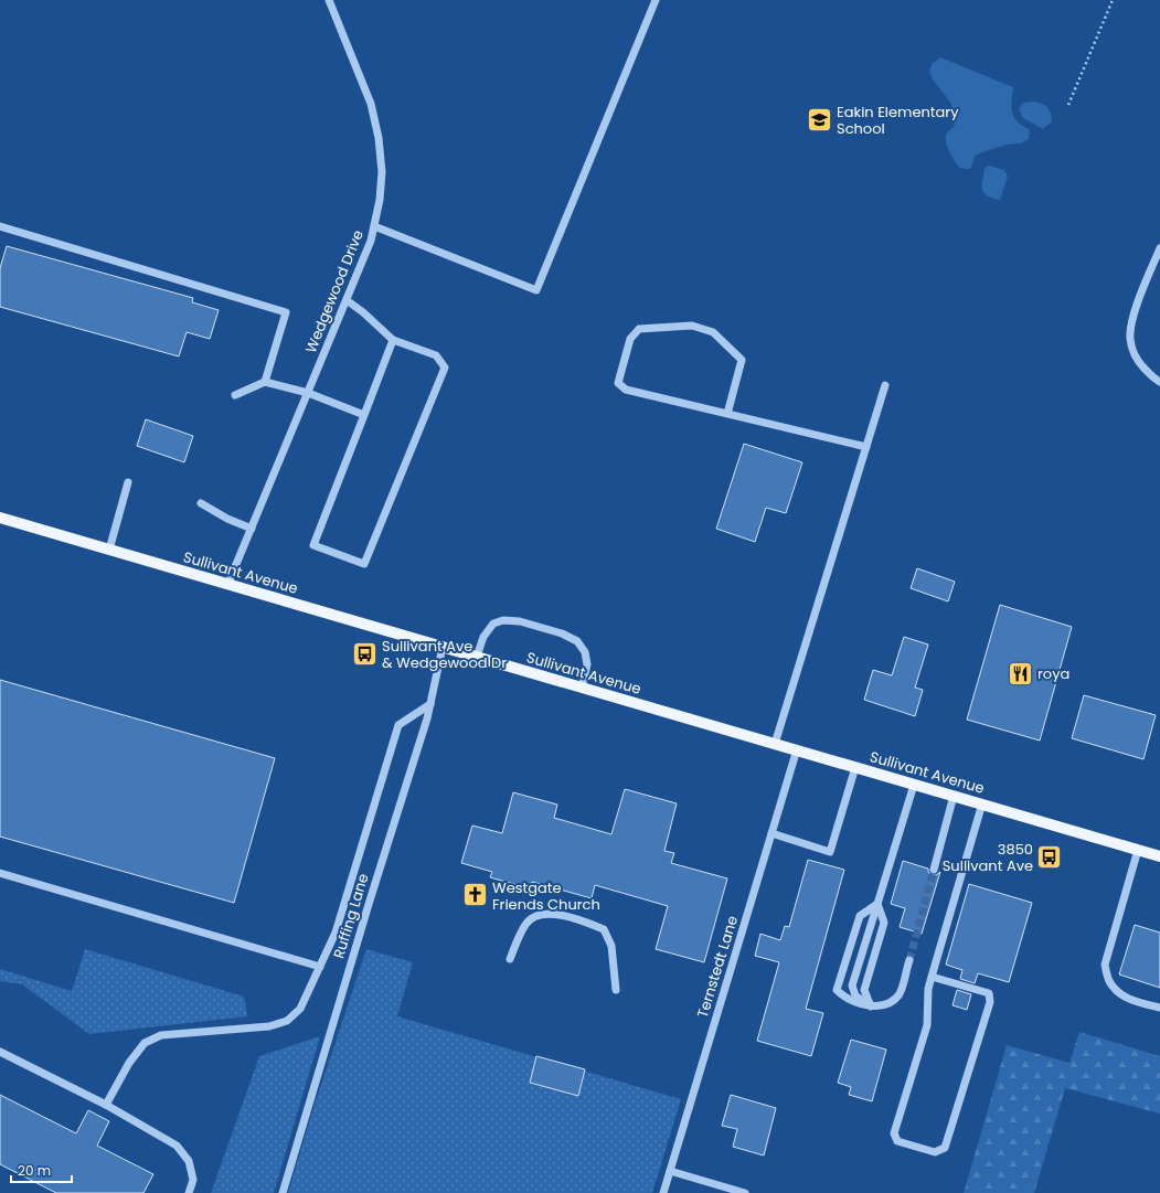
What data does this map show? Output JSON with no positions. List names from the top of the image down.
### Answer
{
  "streets": {
    "main road": ["Sullivant Avenue"],
    "street": ["Wedgewood Drive", "Ruffing Lane", "Ternstedt Lane"]
  },
  "crossings": [
    ["Wedgewood Drive", "Sullivant Avenue"],
    ["Sullivant Avenue", "Ruffing Lane"],
    ["Sullivant Avenue", "Ternstedt Lane"]
  ],
  "places": {
    "school or university": ["Eakin Elementary School"],
    "bus stop": ["Sullivant Ave & Wedgewood Dr", "3850 Sullivant Ave"],
    "restaurant": ["roya"],
    "church": ["Westgate Friends Church"]
  },
  "scale_bar": "20 m"
}
